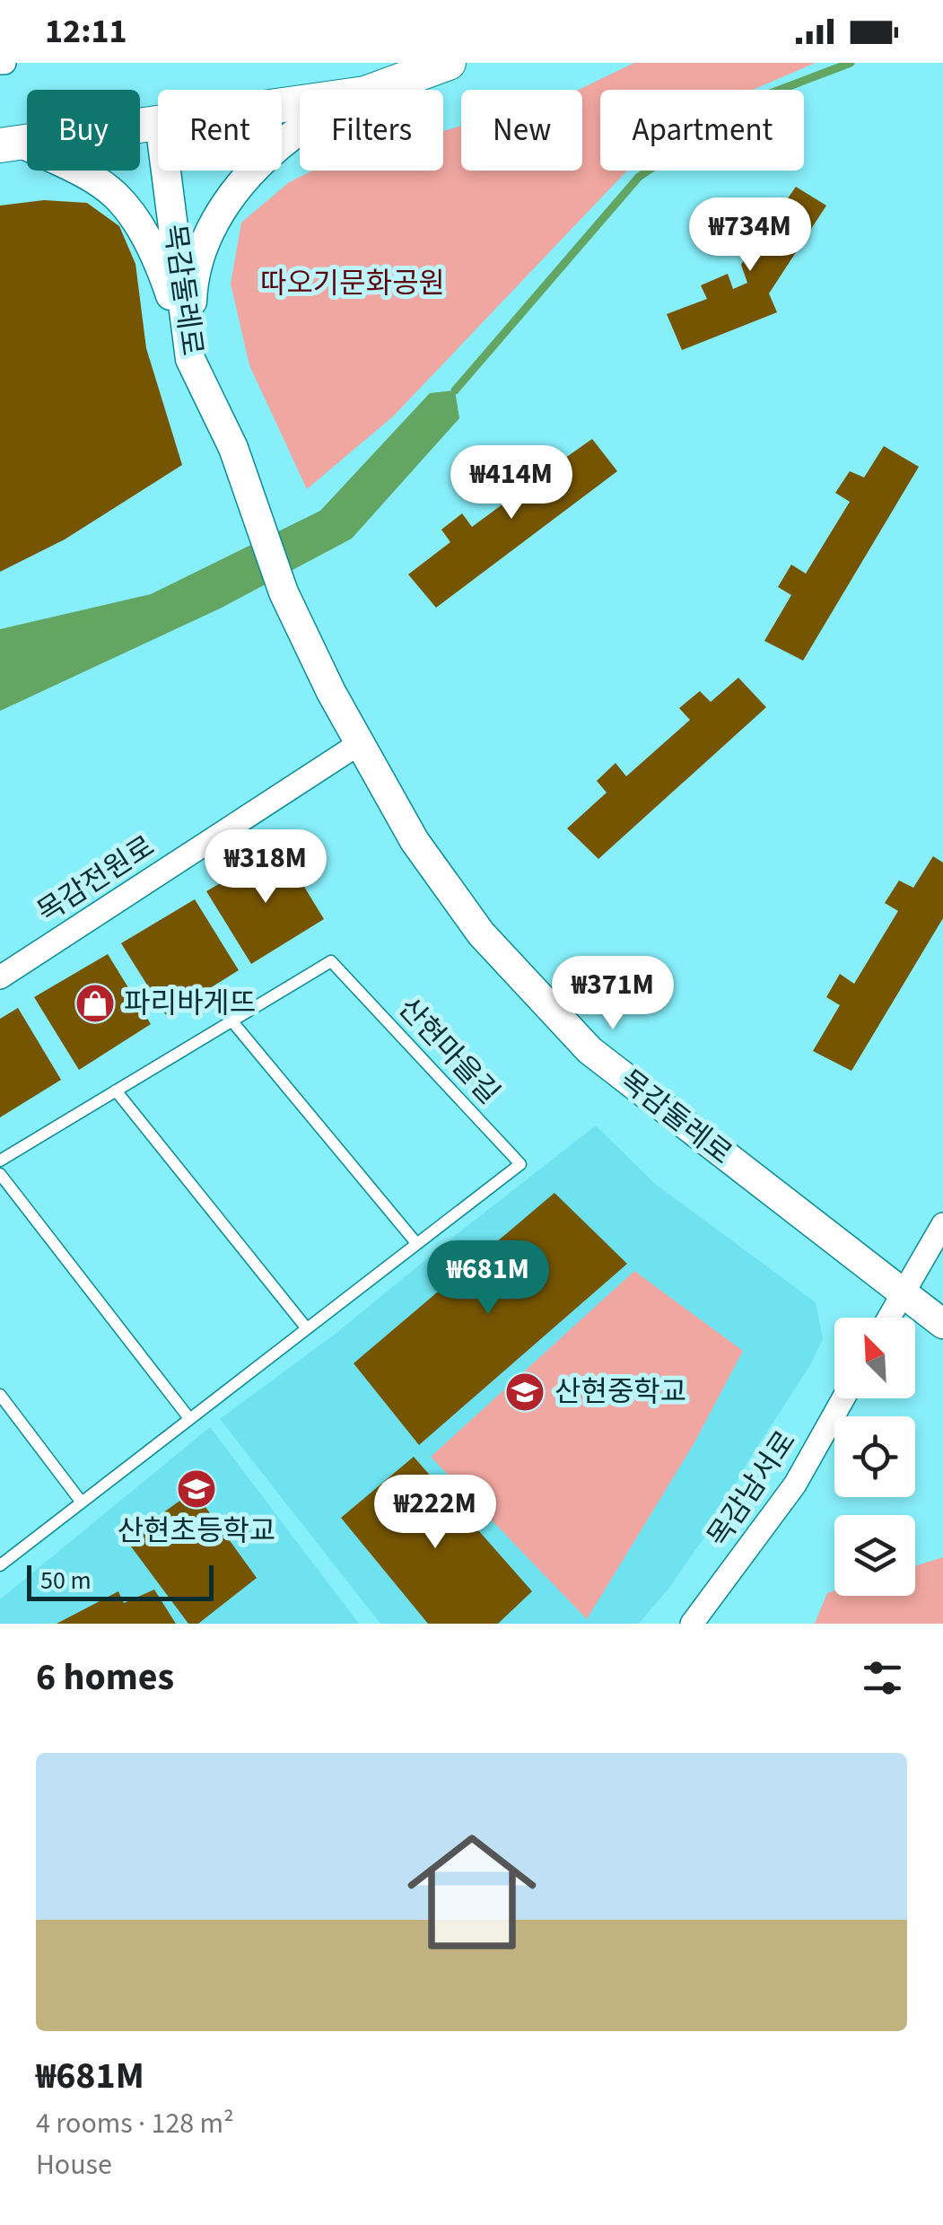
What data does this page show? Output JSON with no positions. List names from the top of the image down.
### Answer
{
  "streets": {
    "street": ["목감둘레로", "목감전원로", "목감남서로"],
    "lane": ["산현마을길"]
  },
  "crossings": [
    ["목감둘레로", "목감전원로"]
  ],
  "parks": ["따오기문화공원"],
  "places": {
    "shop": ["파리바게뜨"],
    "school or university": ["산현중학교", "산현초등학교"]
  },
  "scale_bar": "50 m",
  "north": "top left",
  "page": {
    "status": "12:11",
    "chip": [
      "Buy",
      "Rent",
      "Filters",
      "New",
      "Apartment"
    ],
    "price": [
      "₩734M",
      "₩414M",
      "₩318M",
      "₩371M",
      "₩681M",
      "₩222M"
    ],
    "scale": "50 m",
    "heading": "6 homes",
    "list": [
      {
        "name": "₩681M",
        "note": "4 rooms · 128 m² · House"
      }
    ]
  }
}
